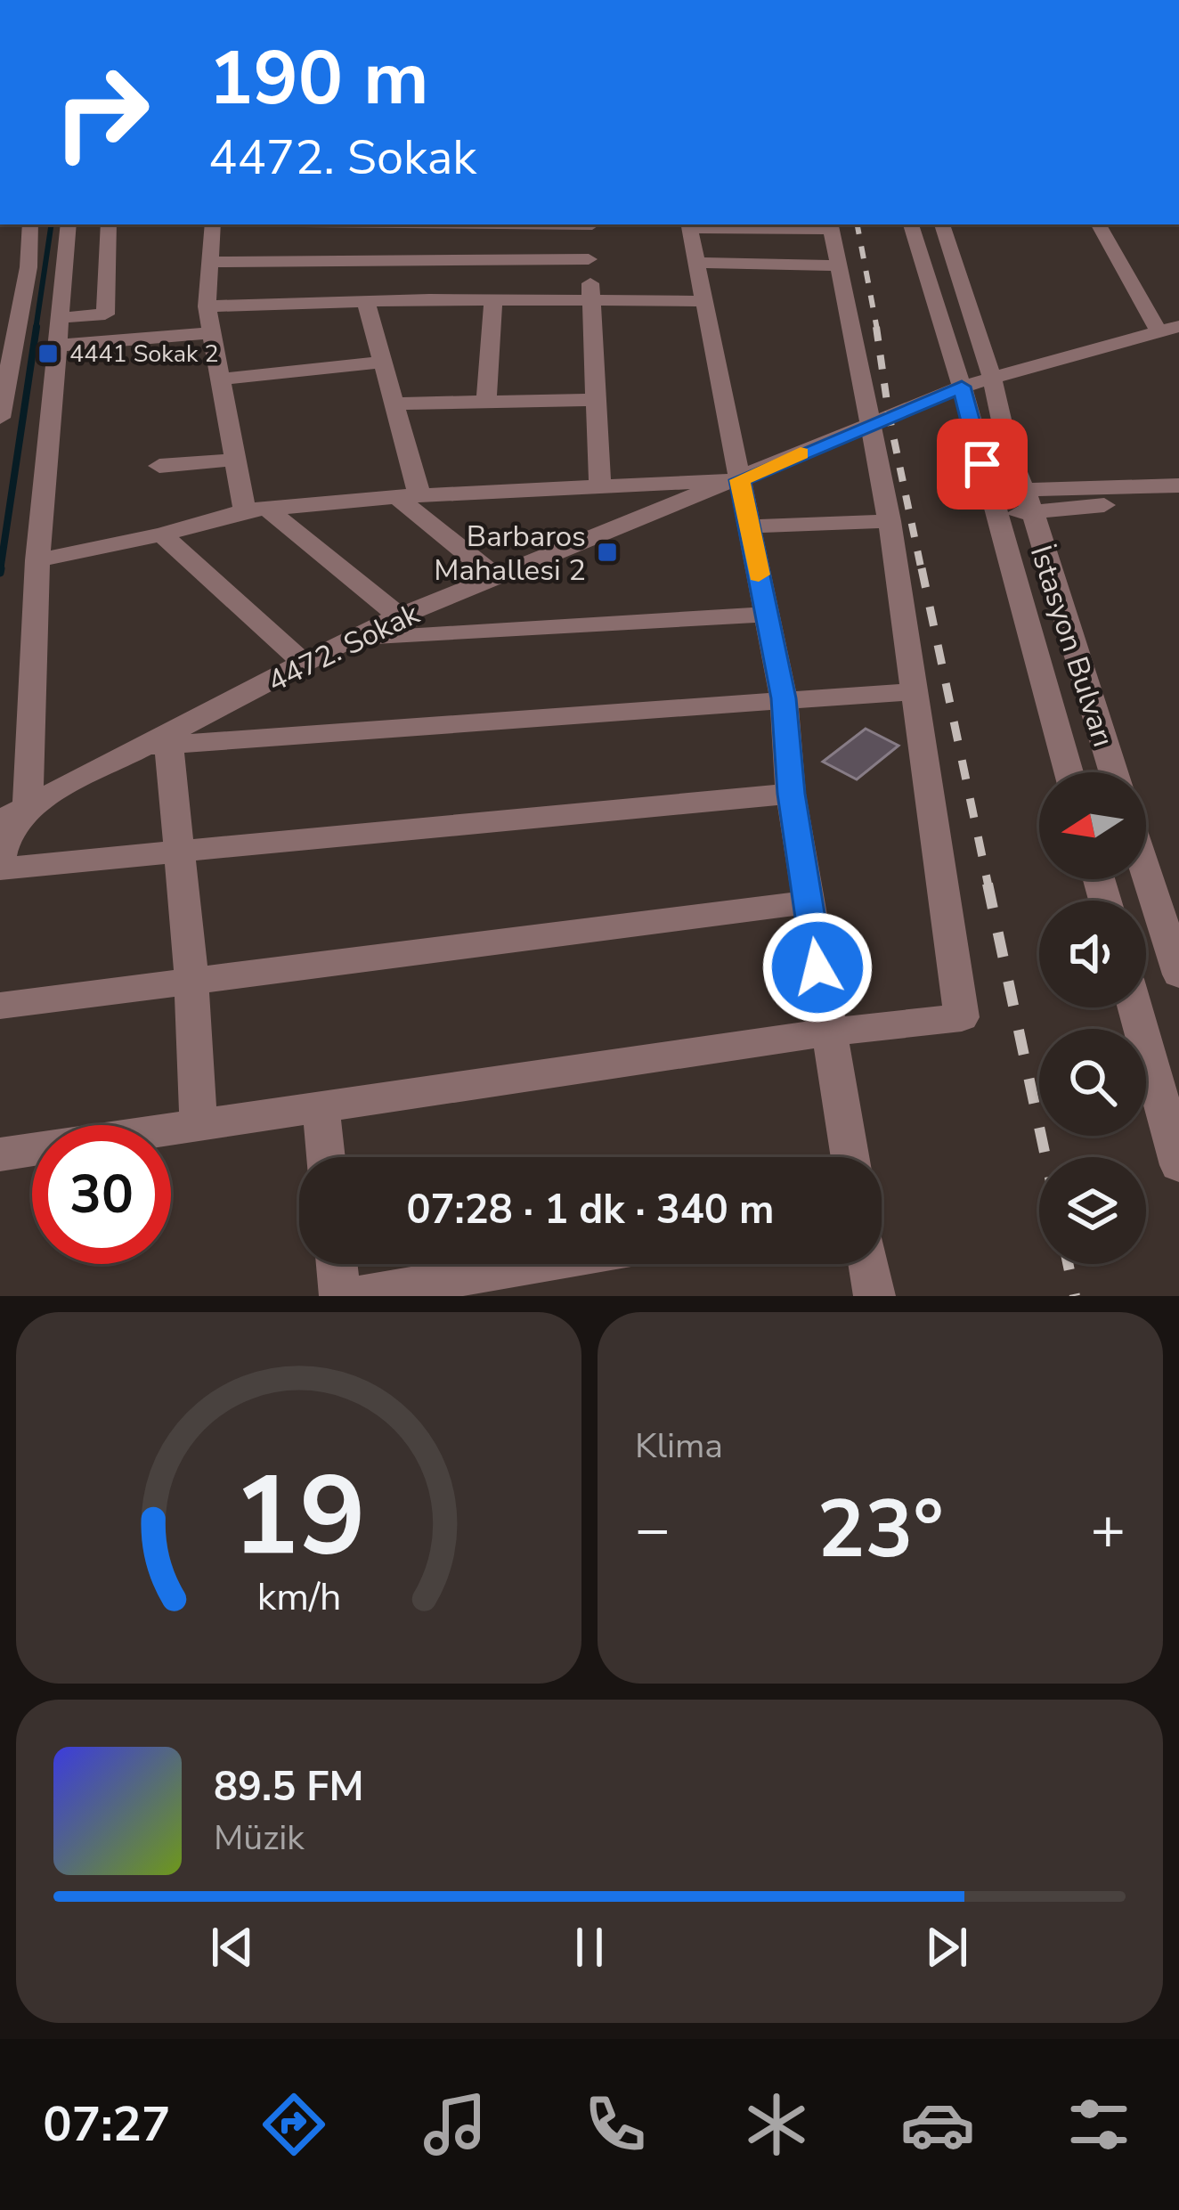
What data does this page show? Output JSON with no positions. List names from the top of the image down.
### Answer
{
  "streets": {
    "street": ["İstasyon Bulvarı", "4472. Sokak"]
  },
  "crossings": [
    ["İstasyon Bulvarı", "4472. Sokak"]
  ],
  "places": {
    "transit": ["4441 Sokak 2", "Barbaros Mahallesi 2"]
  },
  "north": "left",
  "page": {
    "turn": ["190 m", "4472. Sokak"],
    "limit": "30",
    "trip": "07:28 · 1 dk · 340 m",
    "tile": "Klima",
    "heat": ["−", "23°", "+"],
    "song": ["89.5 FM", "Müzik"],
    "tabs": "07:27",
    "gauge": ["19", "km/h"]
  }
}
